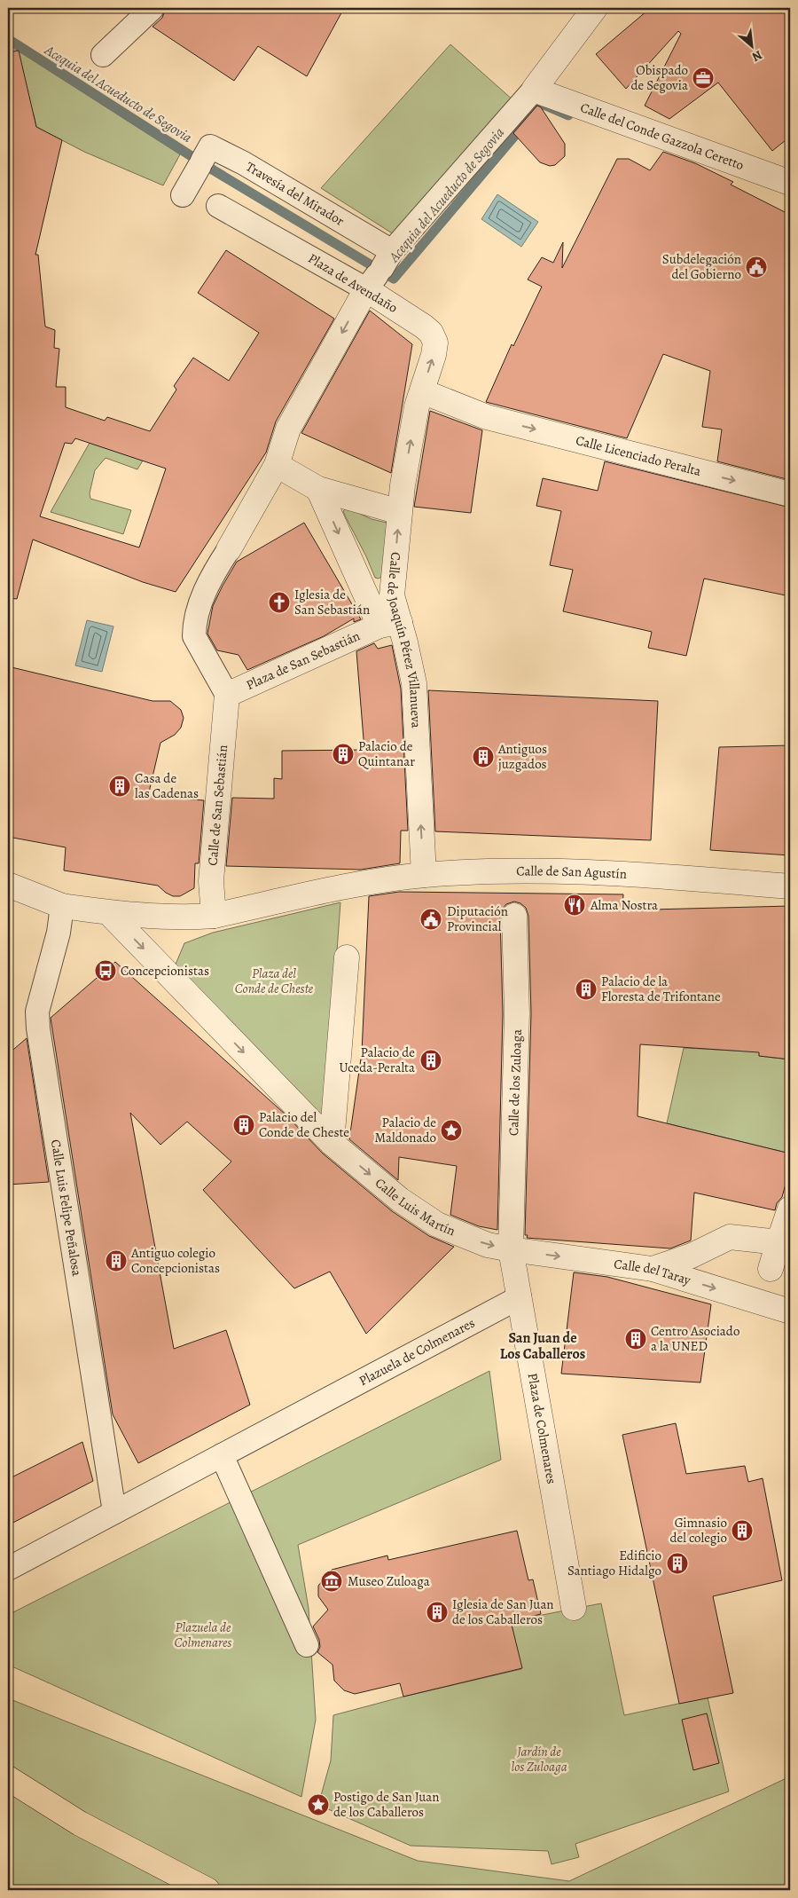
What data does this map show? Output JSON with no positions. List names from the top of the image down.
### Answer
{
  "streets": {
    "street": [
      "Calle del Conde Gazzola Ceretto",
      "Travesía del Mirador",
      "Plaza de Avendaño",
      "Calle Licenciado Peralta",
      "Calle de Joaquín Pérez Villanueva",
      "Plaza de San Sebastián",
      "Calle de San Sebastián",
      "Calle de San Agustín",
      "Calle de los Zuloaga",
      "Calle Luis Martín",
      "Calle Luis Felipe Peñalosa",
      "Calle del Taray",
      "Plazuela de Colmenares",
      "Plaza de Colmenares"
    ]
  },
  "crossings": [
    ["Travesía del Mirador", "Plaza de Avendaño"],
    ["Plaza de Avendaño", "Calle Licenciado Peralta"],
    ["Plaza de Avendaño", "Calle de Joaquín Pérez Villanueva"],
    ["Calle Licenciado Peralta", "Calle de Joaquín Pérez Villanueva"],
    ["Calle de Joaquín Pérez Villanueva", "Plaza de San Sebastián"],
    ["Calle de Joaquín Pérez Villanueva", "Calle de San Agustín"],
    ["Plaza de San Sebastián", "Calle de San Sebastián"],
    ["Calle de San Sebastián", "Calle de San Agustín"],
    ["Calle de los Zuloaga", "Calle Luis Martín"],
    ["Calle de los Zuloaga", "Calle del Taray"],
    ["Calle de los Zuloaga", "Plaza de Colmenares"],
    ["Calle Luis Martín", "Calle del Taray"],
    ["Calle Luis Martín", "Plaza de Colmenares"],
    ["Calle Luis Felipe Peñalosa", "Plazuela de Colmenares"],
    ["Calle del Taray", "Plaza de Colmenares"],
    ["Plazuela de Colmenares", "Plaza de Colmenares"]
  ],
  "one_way": [
    "Plaza de Avendaño",
    "Calle Licenciado Peralta",
    "Calle de Joaquín Pérez Villanueva",
    "Calle Luis Martín",
    "Calle del Taray"
  ],
  "districts": ["San Juan de Los Caballeros"],
  "water": ["Acequia del Acueducto de Segovia"],
  "parks": ["Plaza del Conde de Cheste", "Plazuela de Colmenares", "Jardín de los Zuloaga"],
  "places": {
    "office": ["Obispado de Segovia"],
    "public building": ["Subdelegación del Gobierno", "Diputación Provincial"],
    "church": ["Iglesia de San Sebastián"],
    "building": [
      "Palacio de Quintanar",
      "Antiguos juzgados",
      "Casa de las Cadenas",
      "Palacio de la Floresta de Trifontane",
      "Palacio de Uceda-Peralta",
      "Palacio del Conde de Cheste",
      "Antiguo colegio Concepcionistas",
      "Centro Asociado a la UNED",
      "Gimnasio del colegio",
      "Edificio Santiago Hidalgo",
      "Iglesia de San Juan de los Caballeros"
    ],
    "restaurant": ["Alma Nostra"],
    "bus stop": ["Concepcionistas"],
    "place": ["Palacio de Maldonado", "Postigo de San Juan de los Caballeros"],
    "museum": ["Museo Zuloaga"]
  },
  "north": "bottom right"
}
